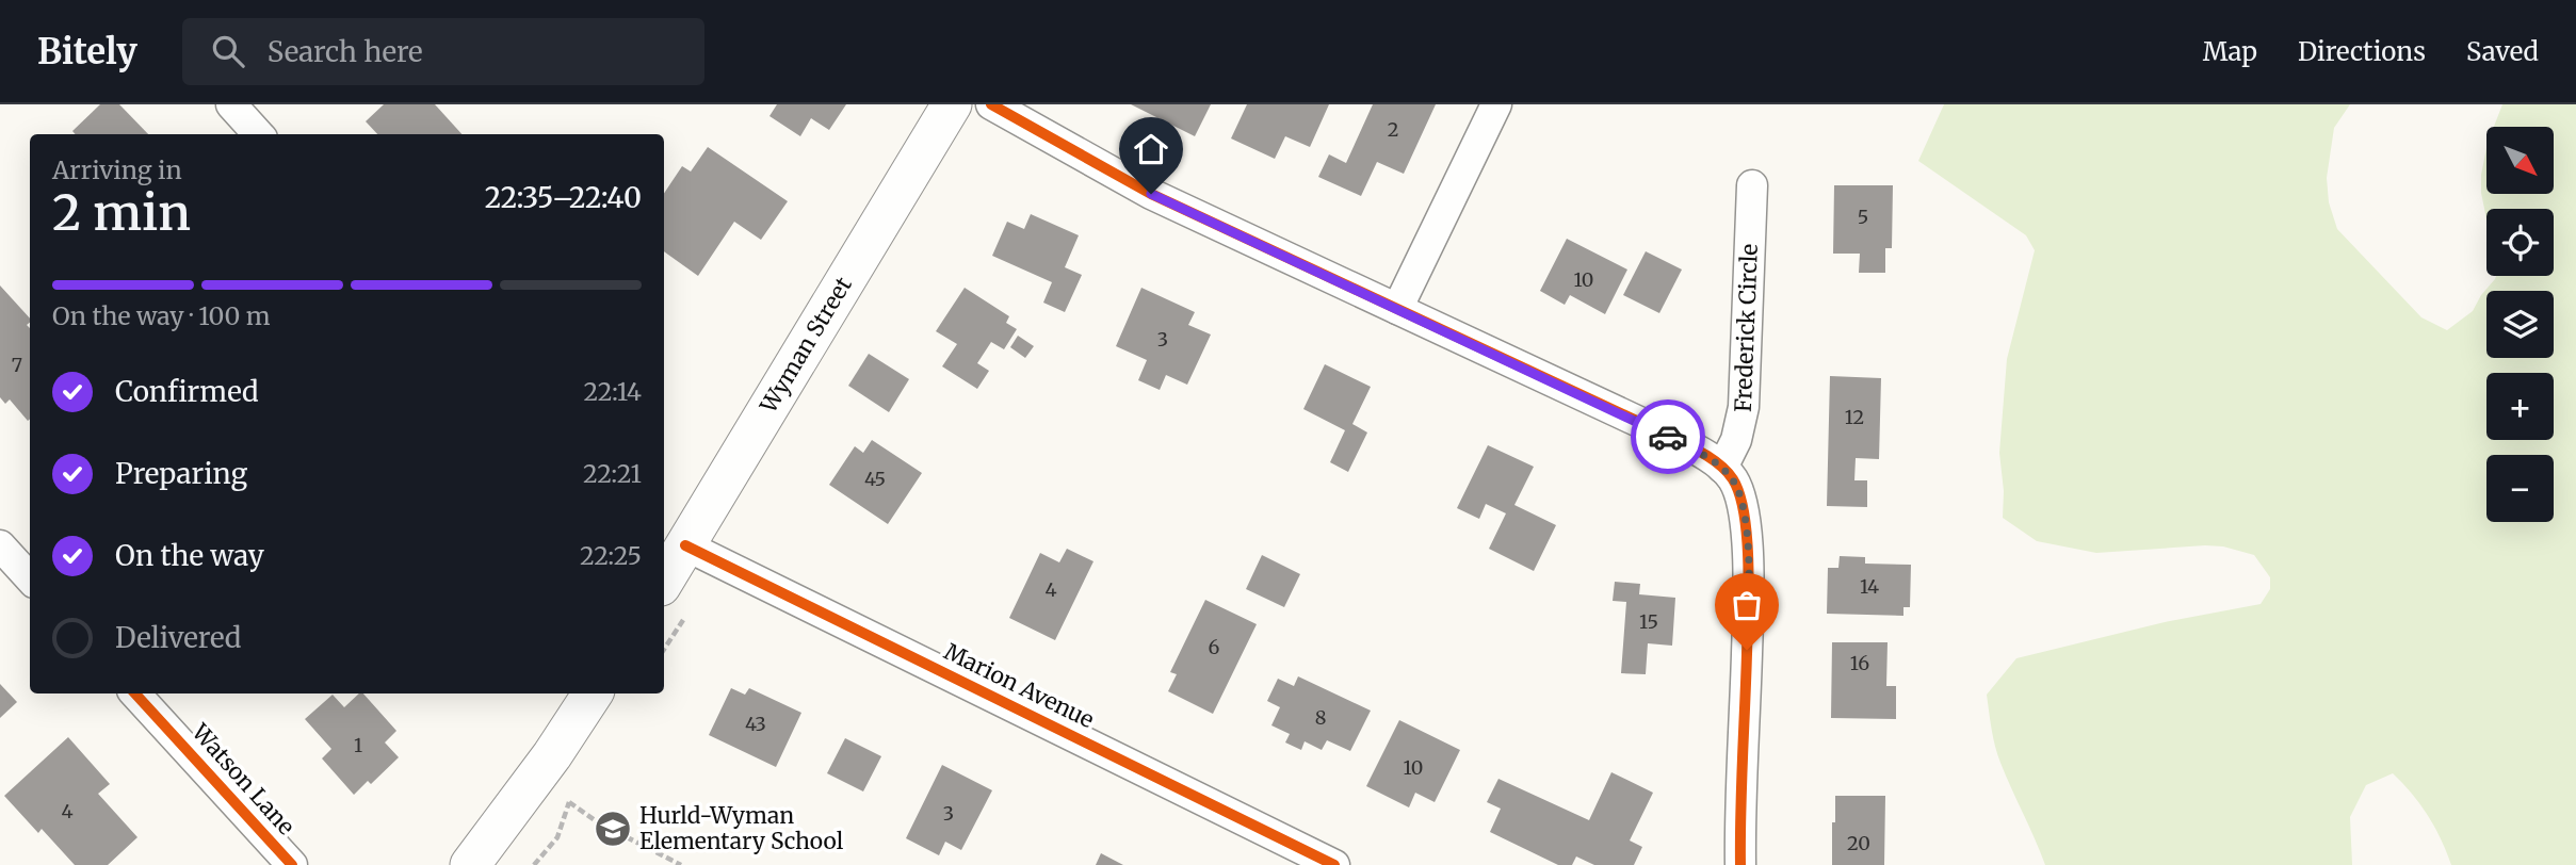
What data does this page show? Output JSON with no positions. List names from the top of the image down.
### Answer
{
  "streets": {
    "street": [
      "Frederick Circle",
      "Wyman Street",
      "Marion Avenue",
      "Watson Lane"
    ]
  },
  "crossings": [
    ["Wyman Street", "Marion Avenue"]
  ],
  "places": {
    "school or university": ["Hurld-Wyman Elementary School"]
  },
  "house_numbers": [
    "2",
    "5",
    "10",
    "3",
    "7",
    "12",
    "45",
    "14",
    "4",
    "15",
    "6",
    "16",
    "8",
    "43",
    "1",
    "10",
    "4",
    "3",
    "20"
  ],
  "north": "bottom right",
  "page": {
    "header": "Bitely",
    "search": "Search here",
    "nav": ["Map", "Directions", "Saved"],
    "map_buttons": ["+", "−"],
    "heading": ["2 min", "Arriving in", "22:35–22:40"],
    "bar": "On the way · 100 m",
    "list": [
      ["Confirmed", "22:14"],
      ["Preparing", "22:21"],
      ["On the way", "22:25"],
      "Delivered"
    ]
  }
}
